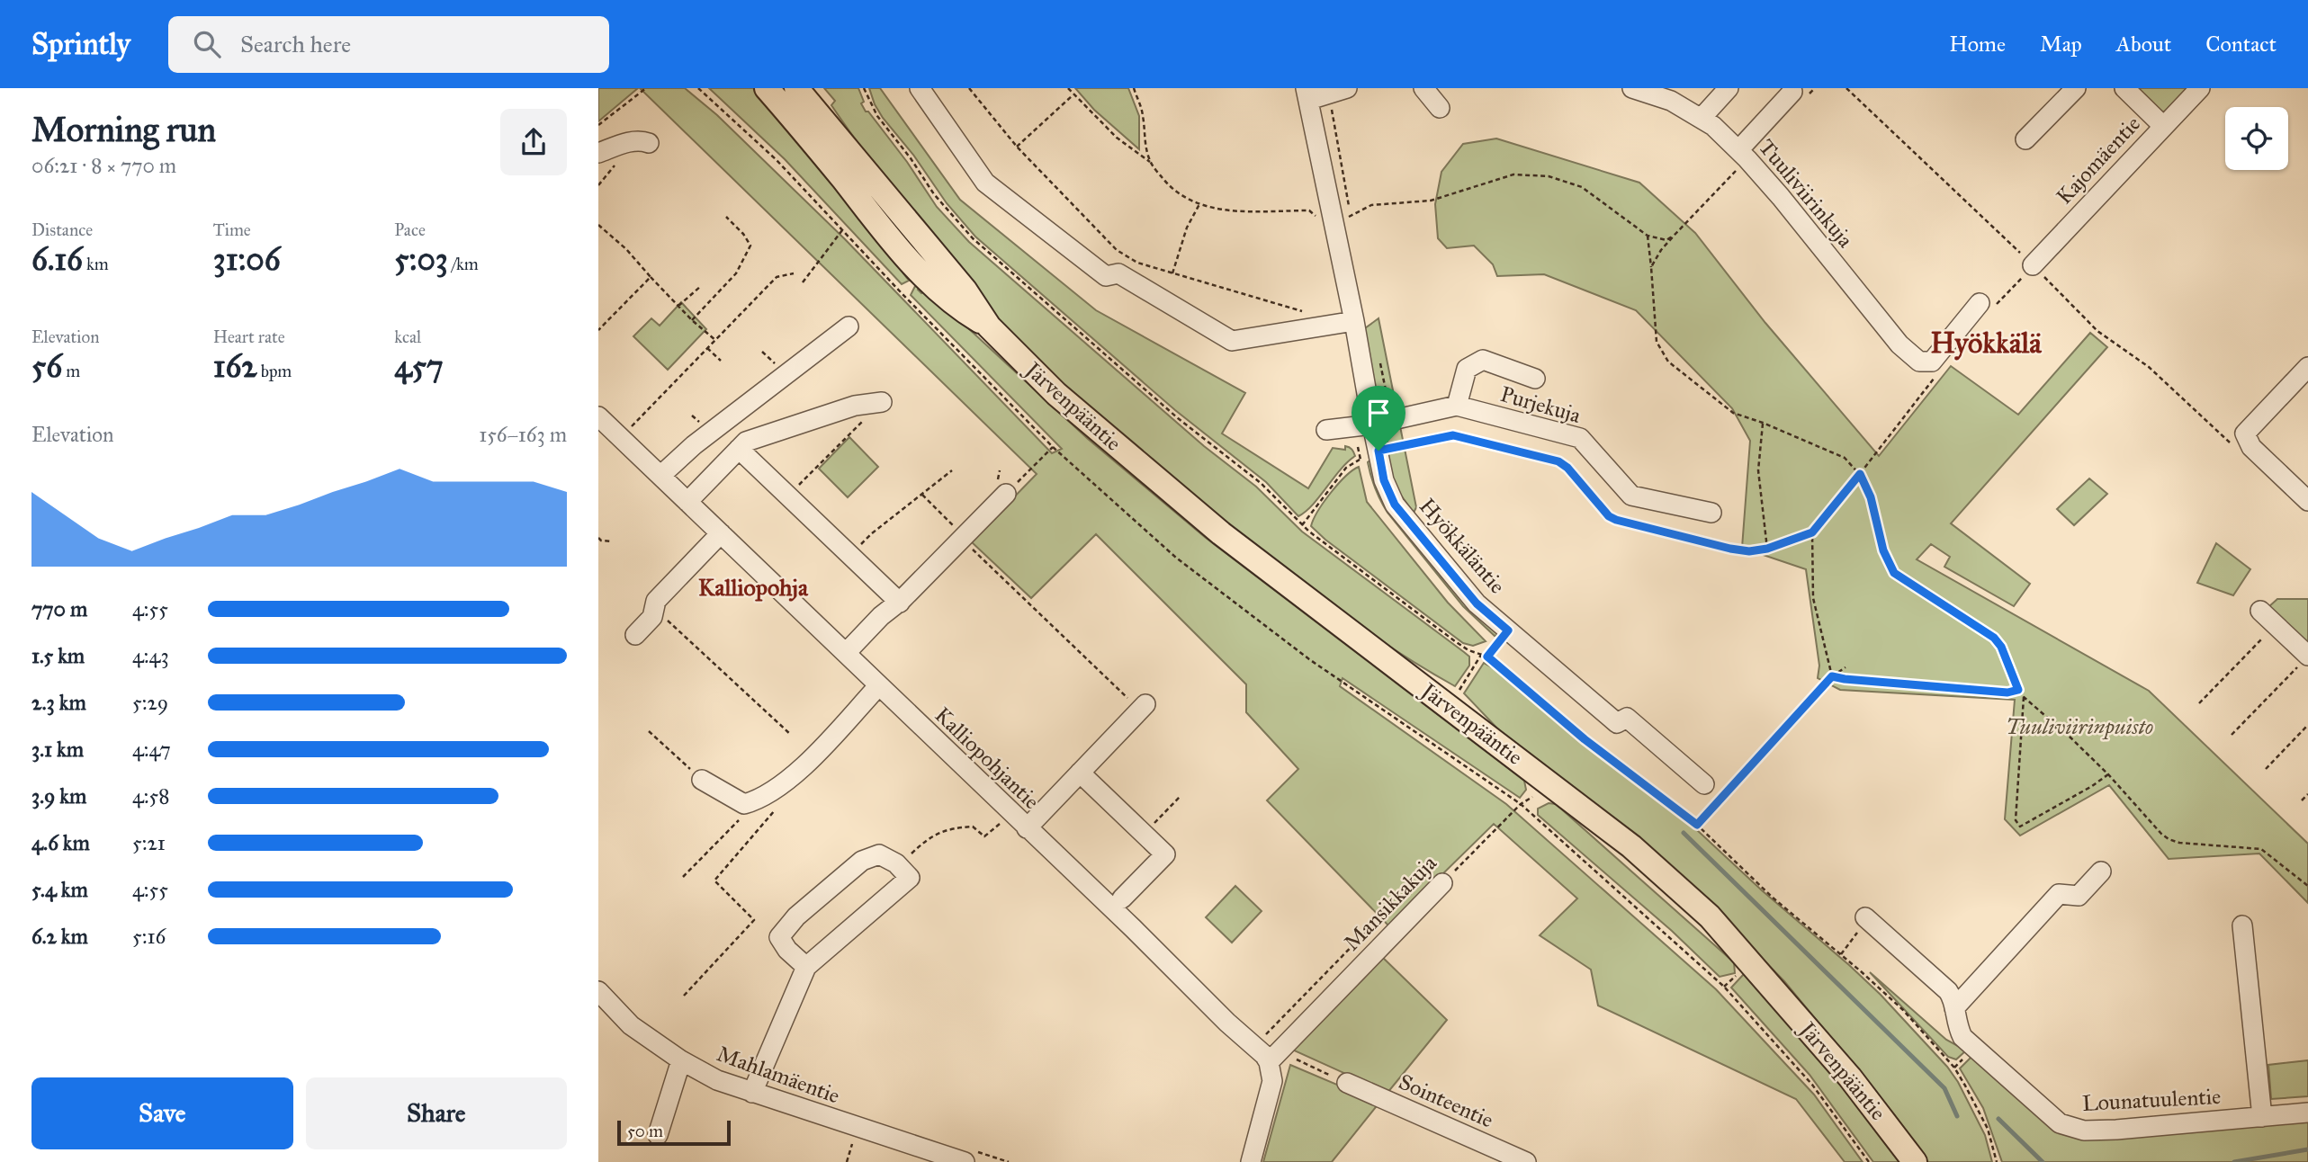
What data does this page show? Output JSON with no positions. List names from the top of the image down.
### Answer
{
  "streets": {
    "main road": ["Järvenpääntie"],
    "street": [
      "Kajomäentie",
      "Tuuliviirinkuja",
      "Purjekuja",
      "Hyökkäläntie",
      "Kalliopohjantie",
      "Mansikkakuja",
      "Mahlamäentie",
      "Lounatuulentie",
      "Sointeentie"
    ]
  },
  "crossings": [
    ["Purjekuja", "Hyökkäläntie"],
    ["Järvenpääntie", "Mansikkakuja"],
    ["Kalliopohjantie", "Mansikkakuja"]
  ],
  "districts": ["Hyökkälä", "Kalliopohja"],
  "parks": ["Tuuliviirinpuisto"],
  "scale_bar": "50 m",
  "page": {
    "header": "Sprintly",
    "search": "Search here",
    "nav": [
      "Home",
      "Map",
      "About",
      "Contact"
    ],
    "heading": ["Morning run", "06:21 · 8 × 770 m"],
    "stats": [
      ["Distance", "6.16 km"],
      ["Time", "31:06"],
      ["Pace", "5:03 /km"],
      ["Elevation", "56 m"],
      ["Heart rate", "162 bpm"],
      ["kcal", "457"]
    ],
    "chart": ["Elevation", "156–163 m"],
    "list": [
      {
        "name": "770 m",
        "note": "4:55"
      },
      {
        "name": "1.5 km",
        "note": "4:43"
      },
      {
        "name": "2.3 km",
        "note": "5:29"
      },
      {
        "name": "3.1 km",
        "note": "4:47"
      },
      {
        "name": "3.9 km",
        "note": "4:58"
      },
      {
        "name": "4.6 km",
        "note": "5:21"
      },
      {
        "name": "5.4 km",
        "note": "4:55"
      },
      {
        "name": "6.2 km",
        "note": "5:16"
      }
    ],
    "buttons": ["Save", "Share"],
    "scale": "50 m"
  }
}
